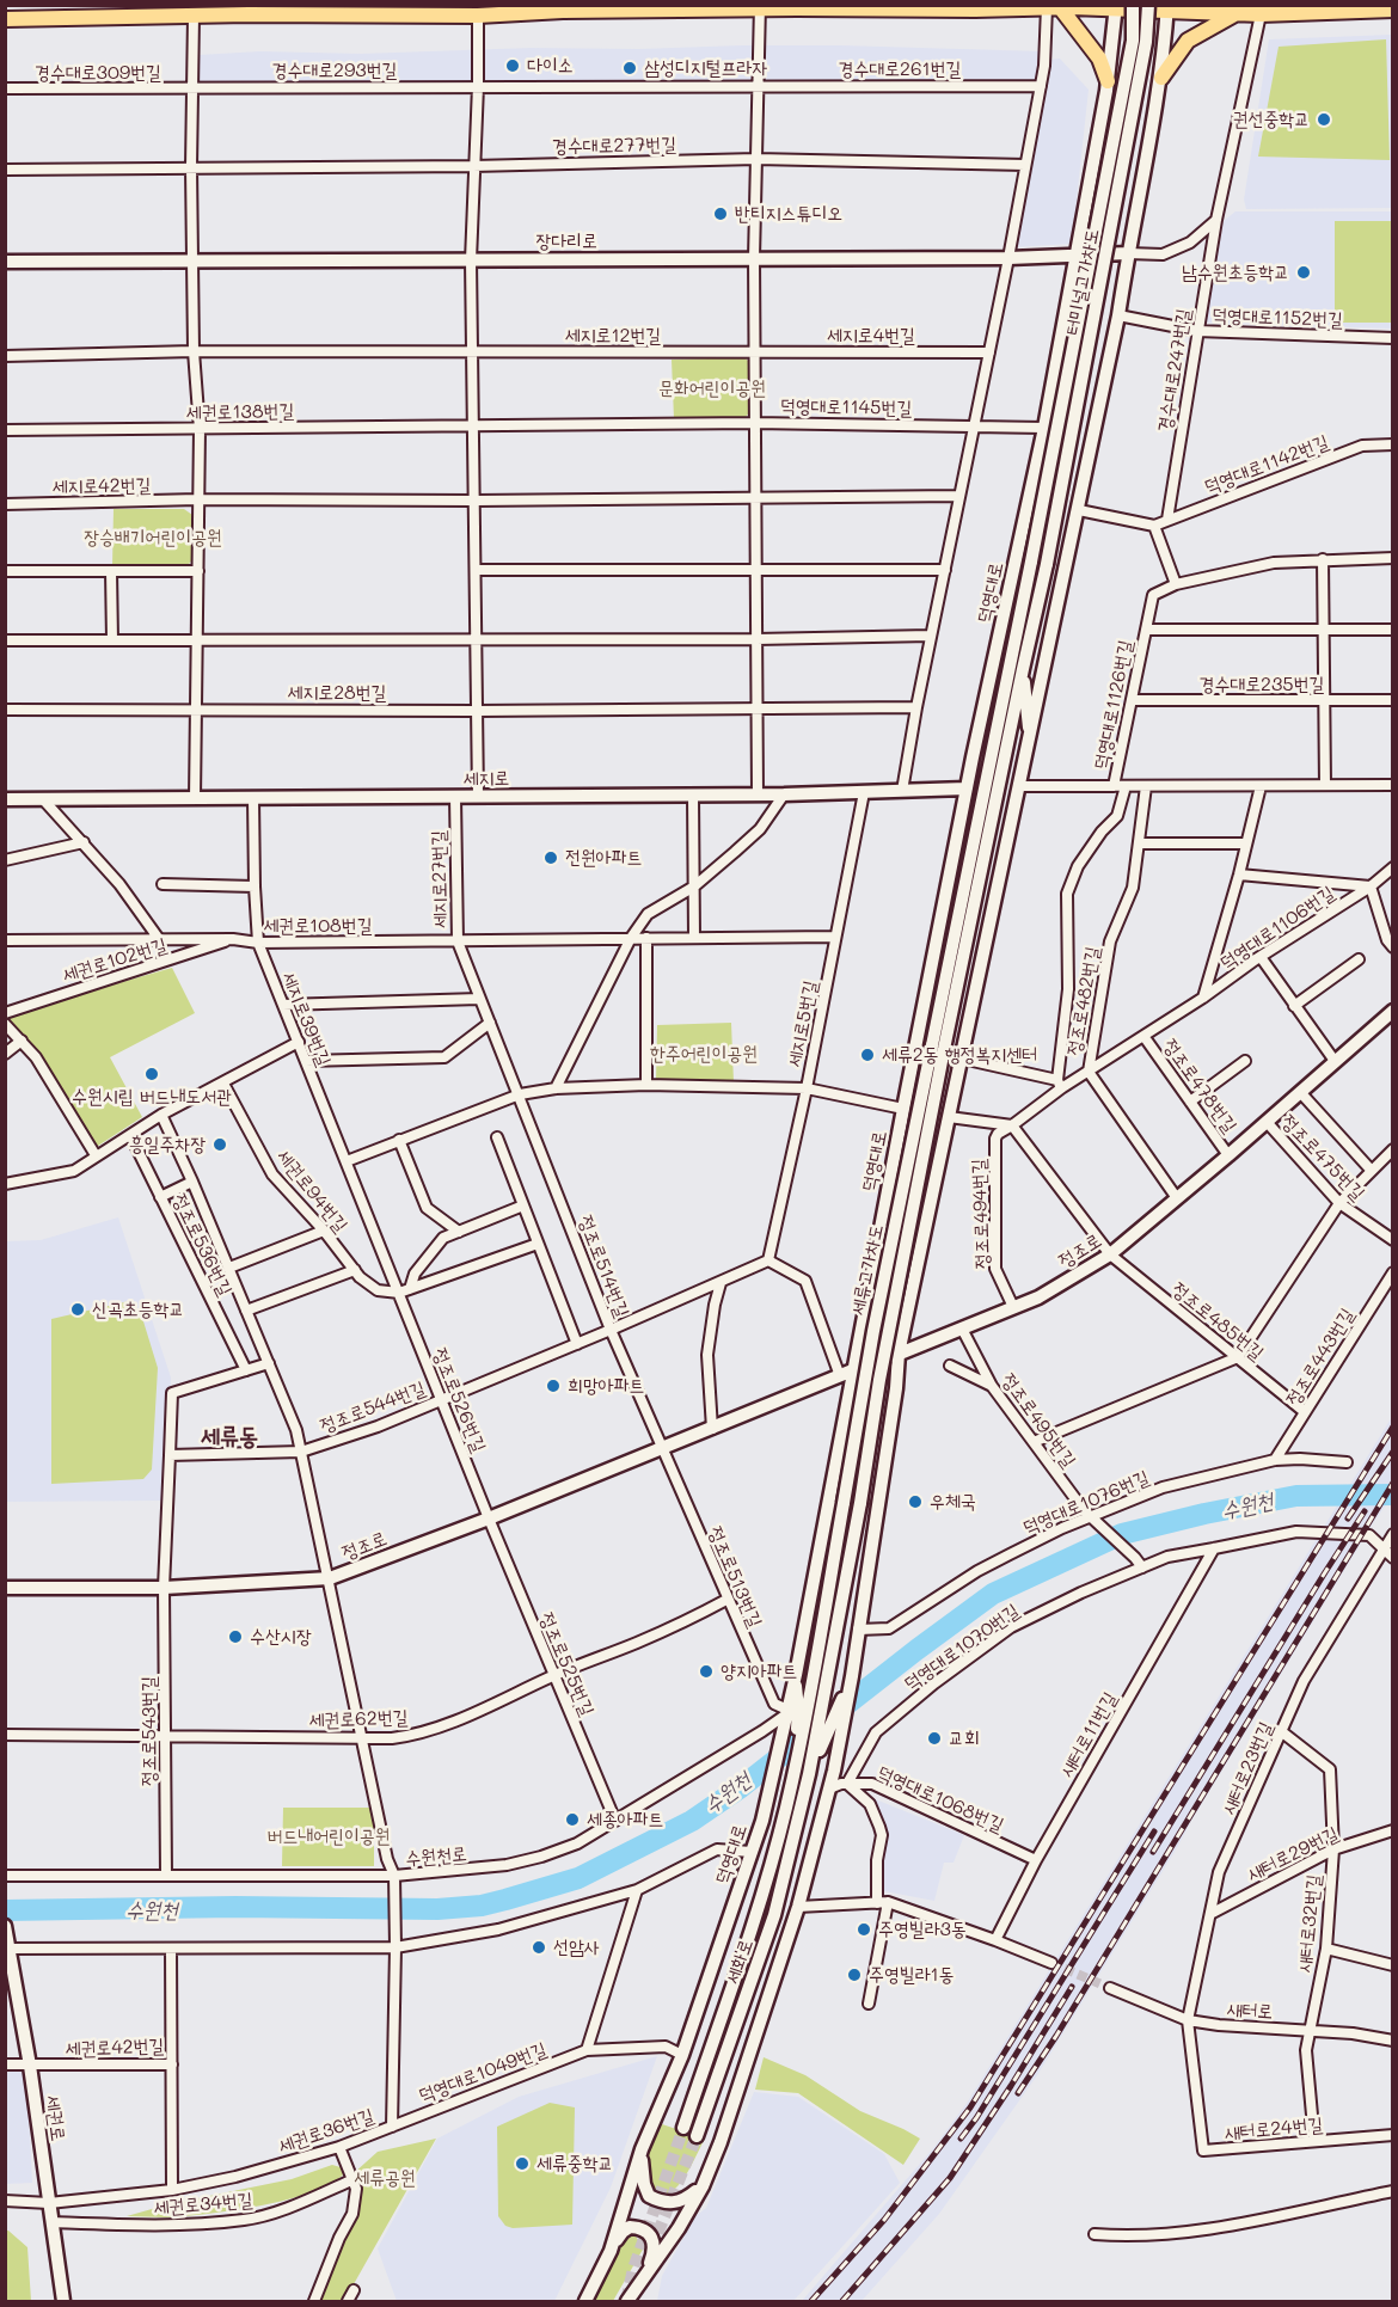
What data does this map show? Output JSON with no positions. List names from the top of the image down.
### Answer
{
  "streets": {
    "main road": [
      "장다리로",
      "터미널고가차도",
      "덕영대로",
      "세지로",
      "정조로",
      "세류고가차도",
      "세화로",
      "세권로"
    ],
    "street": [
      "경수대로261번길",
      "경수대로293번길",
      "경수대로309번길",
      "경수대로277번길",
      "덕영대로1152번길",
      "세지로12번길",
      "세지로4번길",
      "경수대로247번길",
      "덕영대로1145번길",
      "세권로138번길",
      "덕영대로1142번길",
      "세지로42번길",
      "경수대로235번길",
      "세지로28번길",
      "덕영대로1126번길",
      "세지로27번길",
      "세권로108번길",
      "덕영대로1106번길",
      "세권로102번길",
      "정조로482번길",
      "세지로39번길",
      "세지로5번길",
      "정조로478번길",
      "정조로475번길",
      "세권로94번길",
      "정조로494번길",
      "정조로536번길",
      "정조로514번길",
      "정조로485번길",
      "정조로443번길",
      "정조로526번길",
      "정조로544번길",
      "정조로495번길",
      "덕영대로1076번길",
      "정조로513번길",
      "덕영대로1070번길",
      "정조로525번길",
      "세권로62번길",
      "정조로543번길",
      "새터로11번길",
      "새터로23번길",
      "덕영대로1068번길",
      "새터로29번길",
      "수원천로",
      "새터로32번길",
      "새터로",
      "세권로42번길",
      "덕영대로1049번길",
      "새터로24번길",
      "세권로36번길",
      "세권로34번길"
    ]
  },
  "crossings": [
    ["경수대로293번길", "경수대로309번길"],
    ["장다리로", "덕영대로"],
    ["터미널고가차도", "덕영대로"],
    ["덕영대로1152번길", "경수대로247번길"],
    ["세지로12번길", "세지로4번길"],
    ["경수대로247번길", "덕영대로1142번길"],
    ["덕영대로1145번길", "세권로138번길"],
    ["덕영대로1145번길", "덕영대로"],
    ["덕영대로", "세지로"],
    ["덕영대로", "정조로"],
    ["덕영대로", "세류고가차도"],
    ["덕영대로", "정조로513번길"],
    ["덕영대로", "수원천로"],
    ["덕영대로", "덕영대로1049번길"],
    ["경수대로235번길", "덕영대로1126번길"],
    ["덕영대로1126번길", "정조로482번길"],
    ["세지로", "세지로27번길"],
    ["세지로", "세지로39번길"],
    ["세지로", "세지로5번길"],
    ["세지로27번길", "세권로108번길"],
    ["세지로27번길", "정조로514번길"],
    ["세권로108번길", "세권로102번길"],
    ["세권로108번길", "세지로39번길"],
    ["세권로108번길", "세지로5번길"],
    ["덕영대로1106번길", "정조로482번길"],
    ["덕영대로1106번길", "정조로478번길"],
    ["덕영대로1106번길", "정조로494번길"],
    ["덕영대로1106번길", "정조로485번길"],
    ["정조로482번길", "정조로"],
    ["세지로39번길", "정조로526번길"],
    ["정조로478번길", "정조로"],
    ["정조로475번길", "정조로"],
    ["세권로94번길", "정조로536번길"],
    ["세권로94번길", "정조로526번길"],
    ["정조로494번길", "정조로"],
    ["정조로494번길", "정조로485번길"],
    ["정조로536번길", "정조로"],
    ["정조로536번길", "정조로544번길"],
    ["정조로536번길", "세권로62번길"],
    ["정조로536번길", "세권로36번길"],
    ["정조로", "정조로514번길"],
    ["정조로", "정조로485번길"],
    ["정조로", "정조로526번길"],
    ["정조로", "정조로495번길"],
    ["정조로", "정조로513번길"],
    ["정조로", "정조로525번길"],
    ["정조로", "정조로543번길"],
    ["정조로514번길", "정조로544번길"],
    ["정조로514번길", "정조로513번길"],
    ["세류고가차도", "세화로"],
    ["정조로485번길", "정조로443번길"],
    ["정조로443번길", "덕영대로1076번길"],
    ["정조로526번길", "정조로544번길"],
    ["정조로526번길", "정조로525번길"],
    ["정조로495번길", "덕영대로1076번길"],
    ["정조로495번길", "덕영대로1070번길"],
    ["정조로513번길", "세권로62번길"],
    ["정조로513번길", "수원천로"],
    ["덕영대로1070번길", "새터로11번길"],
    ["덕영대로1070번길", "새터로23번길"],
    ["덕영대로1070번길", "덕영대로1068번길"],
    ["정조로525번길", "세권로62번길"],
    ["정조로525번길", "수원천로"],
    ["세권로62번길", "정조로543번길"],
    ["세권로62번길", "세권로36번길"],
    ["정조로543번길", "수원천로"],
    ["새터로11번길", "덕영대로1068번길"],
    ["새터로23번길", "새터로29번길"],
    ["새터로23번길", "새터로32번길"],
    ["새터로23번길", "새터로"],
    ["새터로23번길", "새터로24번길"],
    ["새터로29번길", "새터로32번길"],
    ["수원천로", "세권로36번길"],
    ["새터로32번길", "새터로"],
    ["새터로32번길", "새터로24번길"],
    ["새터로", "새터로24번길"],
    ["세권로42번길", "세권로"],
    ["덕영대로1049번길", "세권로36번길"],
    ["세권로", "세권로36번길"],
    ["세권로", "세권로34번길"]
  ],
  "districts": ["세류동"],
  "water": ["수원천"],
  "parks": [
    "문화어린이공원",
    "장승배기어린이공원",
    "한주어린이공원",
    "버드내어린이공원",
    "세류공원"
  ],
  "places": [
    "다이소",
    "삼성디지털프라자",
    "권선중학교",
    "반티지스튜디오",
    "남수원초등학교",
    "전원아파트",
    "세류2동 행정복지센터",
    "수원시립 버드내도서관",
    "흥일주차장",
    "신곡초등학교",
    "희망아파트",
    "우체국",
    "수산시장",
    "양지아파트",
    "교회",
    "세종아파트",
    "주영빌라3동",
    "선암사",
    "주영빌라1동",
    "세류중학교"
  ]
}
